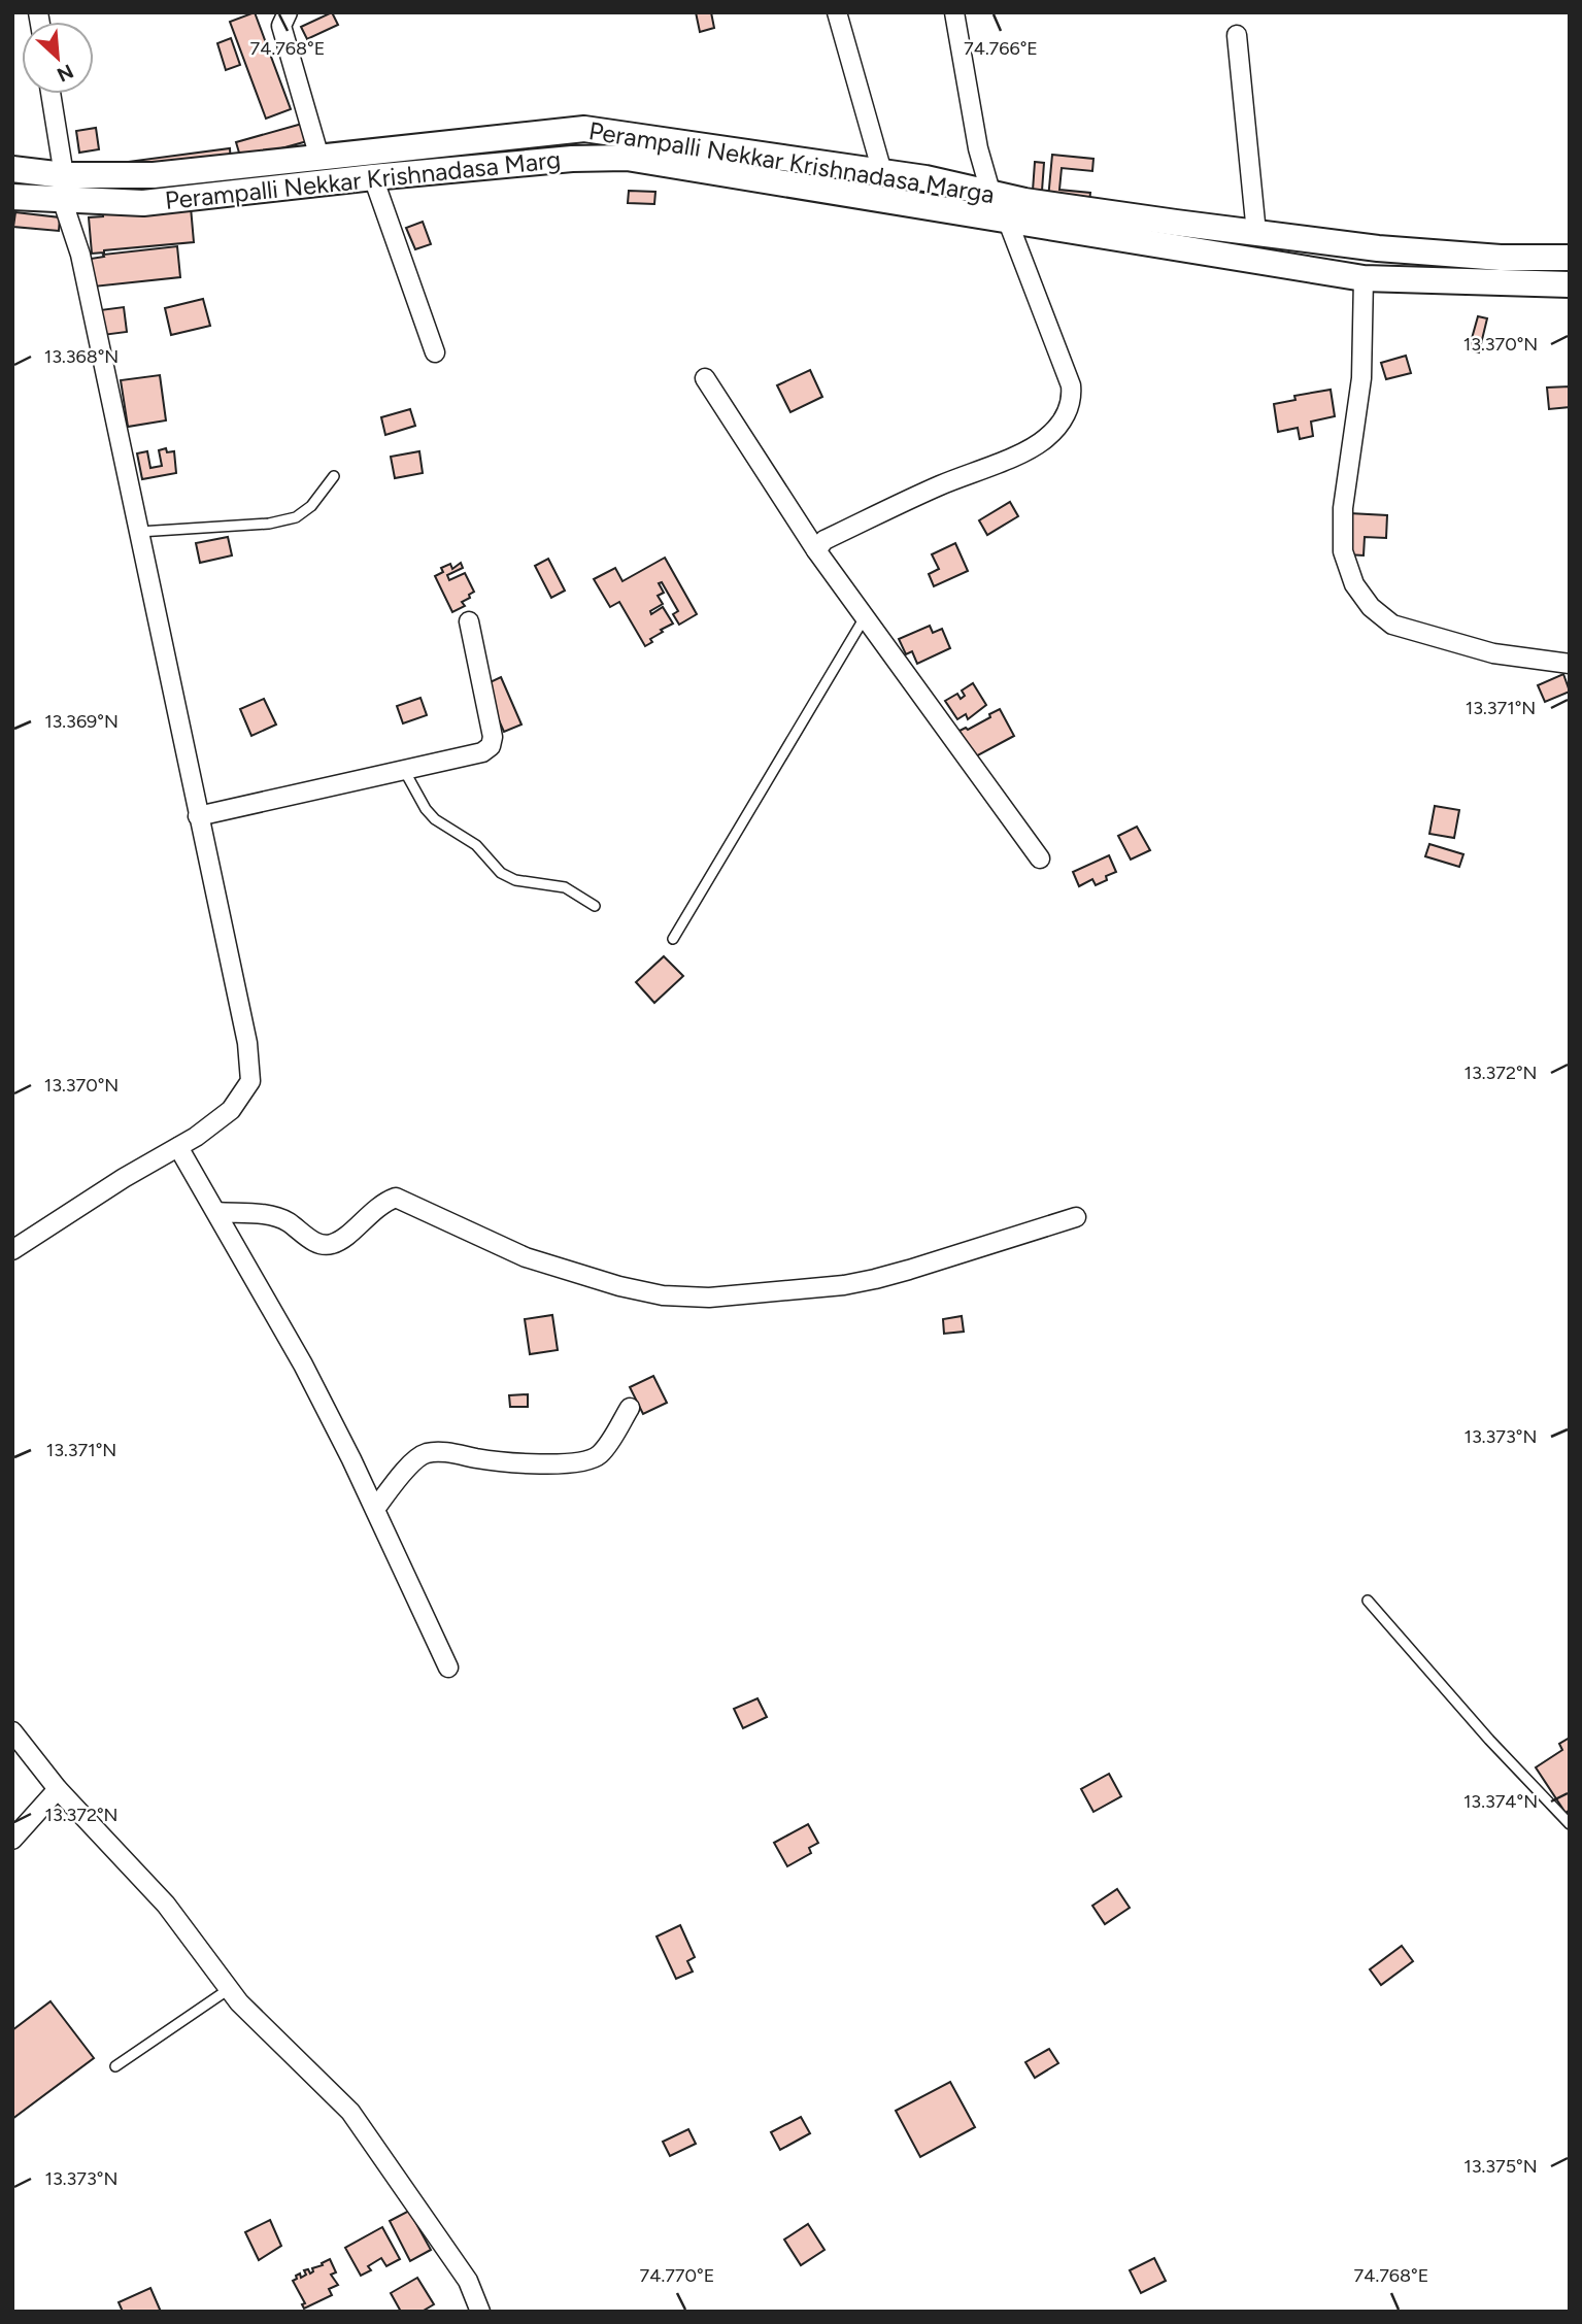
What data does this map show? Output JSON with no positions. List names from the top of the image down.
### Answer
{
  "streets": {
    "main road": ["Perampalli Nekkar Krishnadasa Marga", "Perampalli Nekkar Krishnadasa Marg"]
  },
  "crossings": [
    ["Perampalli Nekkar Krishnadasa Marga", "Perampalli Nekkar Krishnadasa Marg"]
  ],
  "north": "bottom right",
  "coordinates": [
    "74.768°E",
    "74.766°E",
    "13.370°N",
    "13.368°N",
    "13.371°N",
    "13.369°N",
    "13.372°N",
    "13.373°N",
    "13.374°N",
    "13.375°N",
    "74.770°E"
  ]
}
